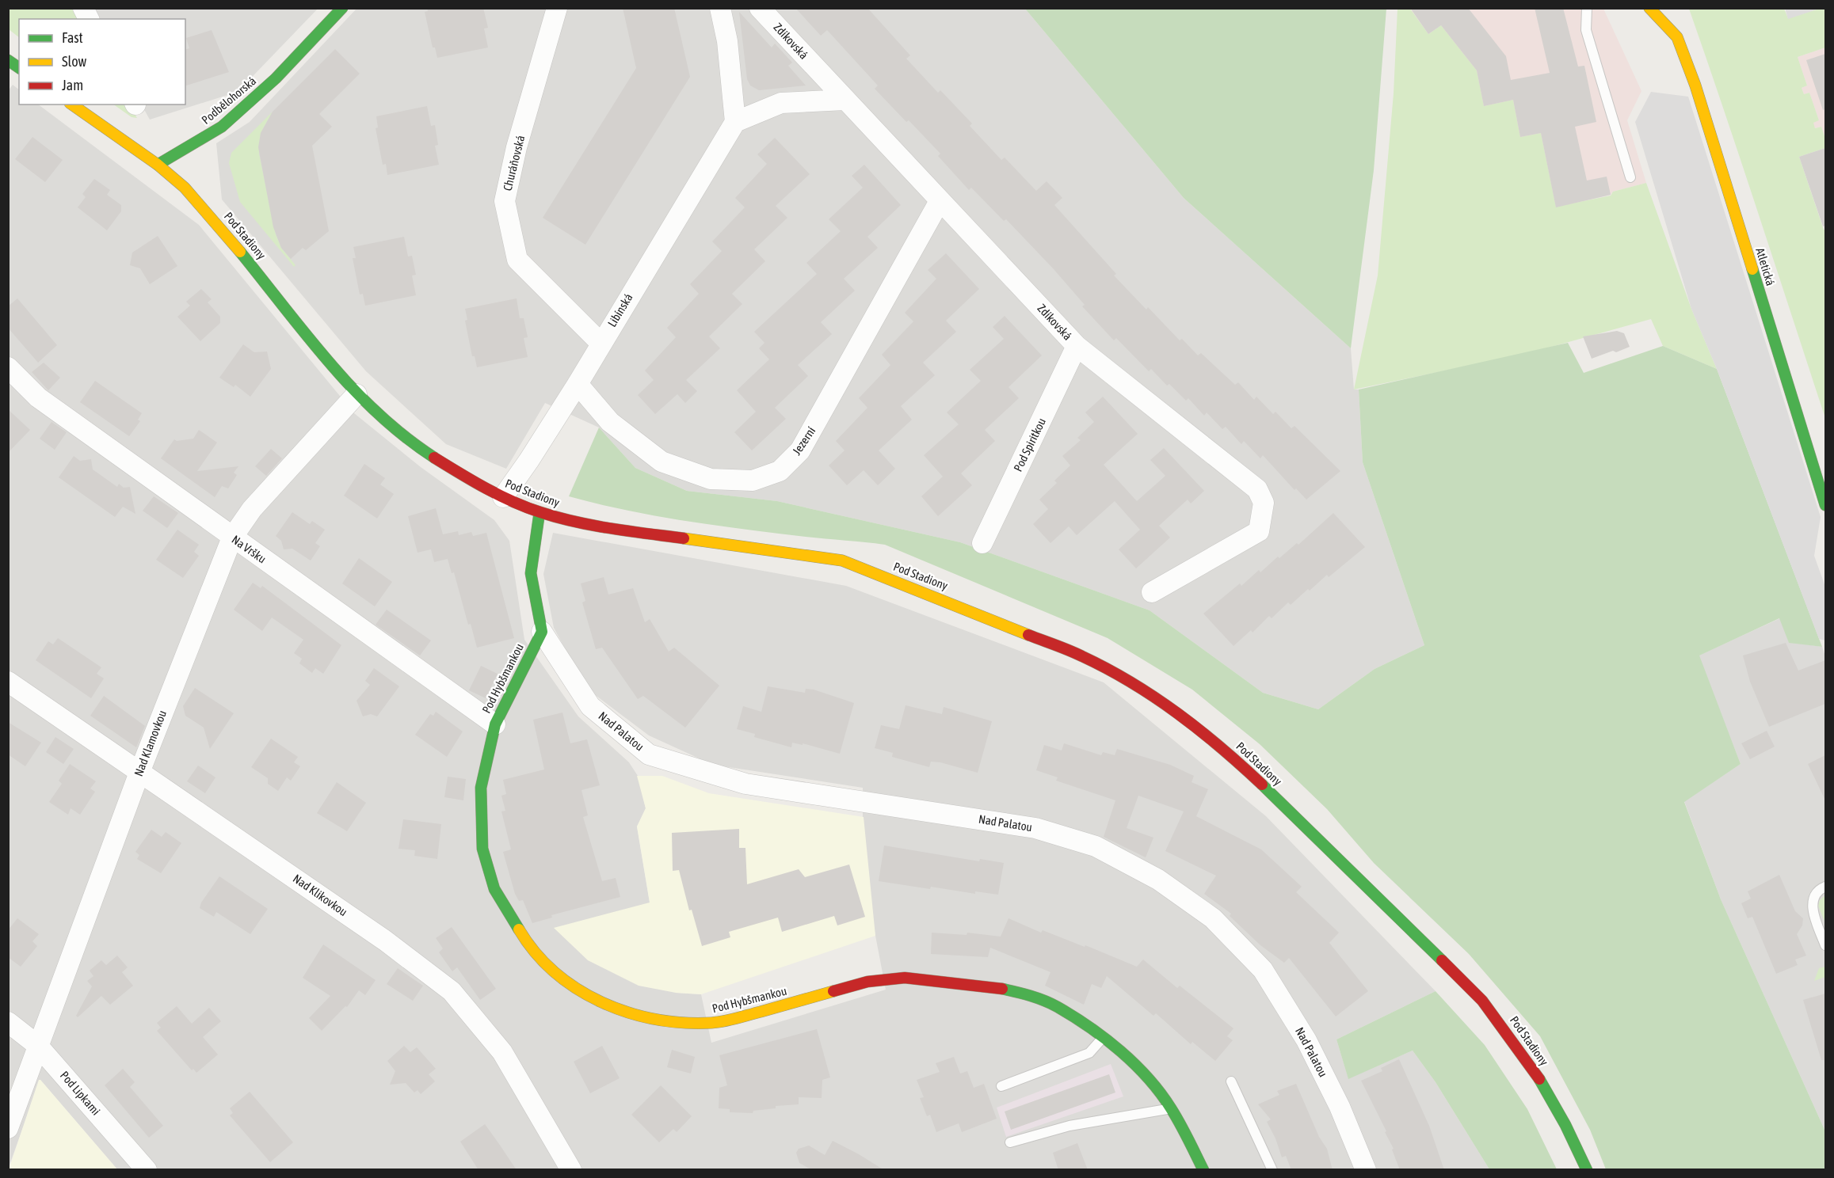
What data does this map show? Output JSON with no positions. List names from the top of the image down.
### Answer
{
  "streets": {
    "street": [
      "Zdíkovská",
      "Podbělohorská",
      "Churáňovská",
      "Pod Stadiony",
      "Atletická",
      "Libínská",
      "Jezerní",
      "Pod Spiritkou",
      "Na Vršku",
      "Pod Hybšmankou",
      "Nad Palatou",
      "Nad Klamovkou",
      "Nad Klikovkou",
      "Pod Lipkami"
    ]
  },
  "crossings": [
    ["Zdíkovská", "Jezerní"],
    ["Zdíkovská", "Pod Spiritkou"],
    ["Podbělohorská", "Pod Stadiony"],
    ["Churáňovská", "Libínská"],
    ["Pod Stadiony", "Libínská"],
    ["Pod Stadiony", "Nad Klamovkou"],
    ["Libínská", "Jezerní"],
    ["Na Vršku", "Pod Hybšmankou"],
    ["Na Vršku", "Nad Klamovkou"],
    ["Pod Hybšmankou", "Nad Palatou"],
    ["Nad Klamovkou", "Nad Klikovkou"],
    ["Nad Klamovkou", "Pod Lipkami"]
  ],
  "legend": ["Fast", "Slow", "Jam"]
}
